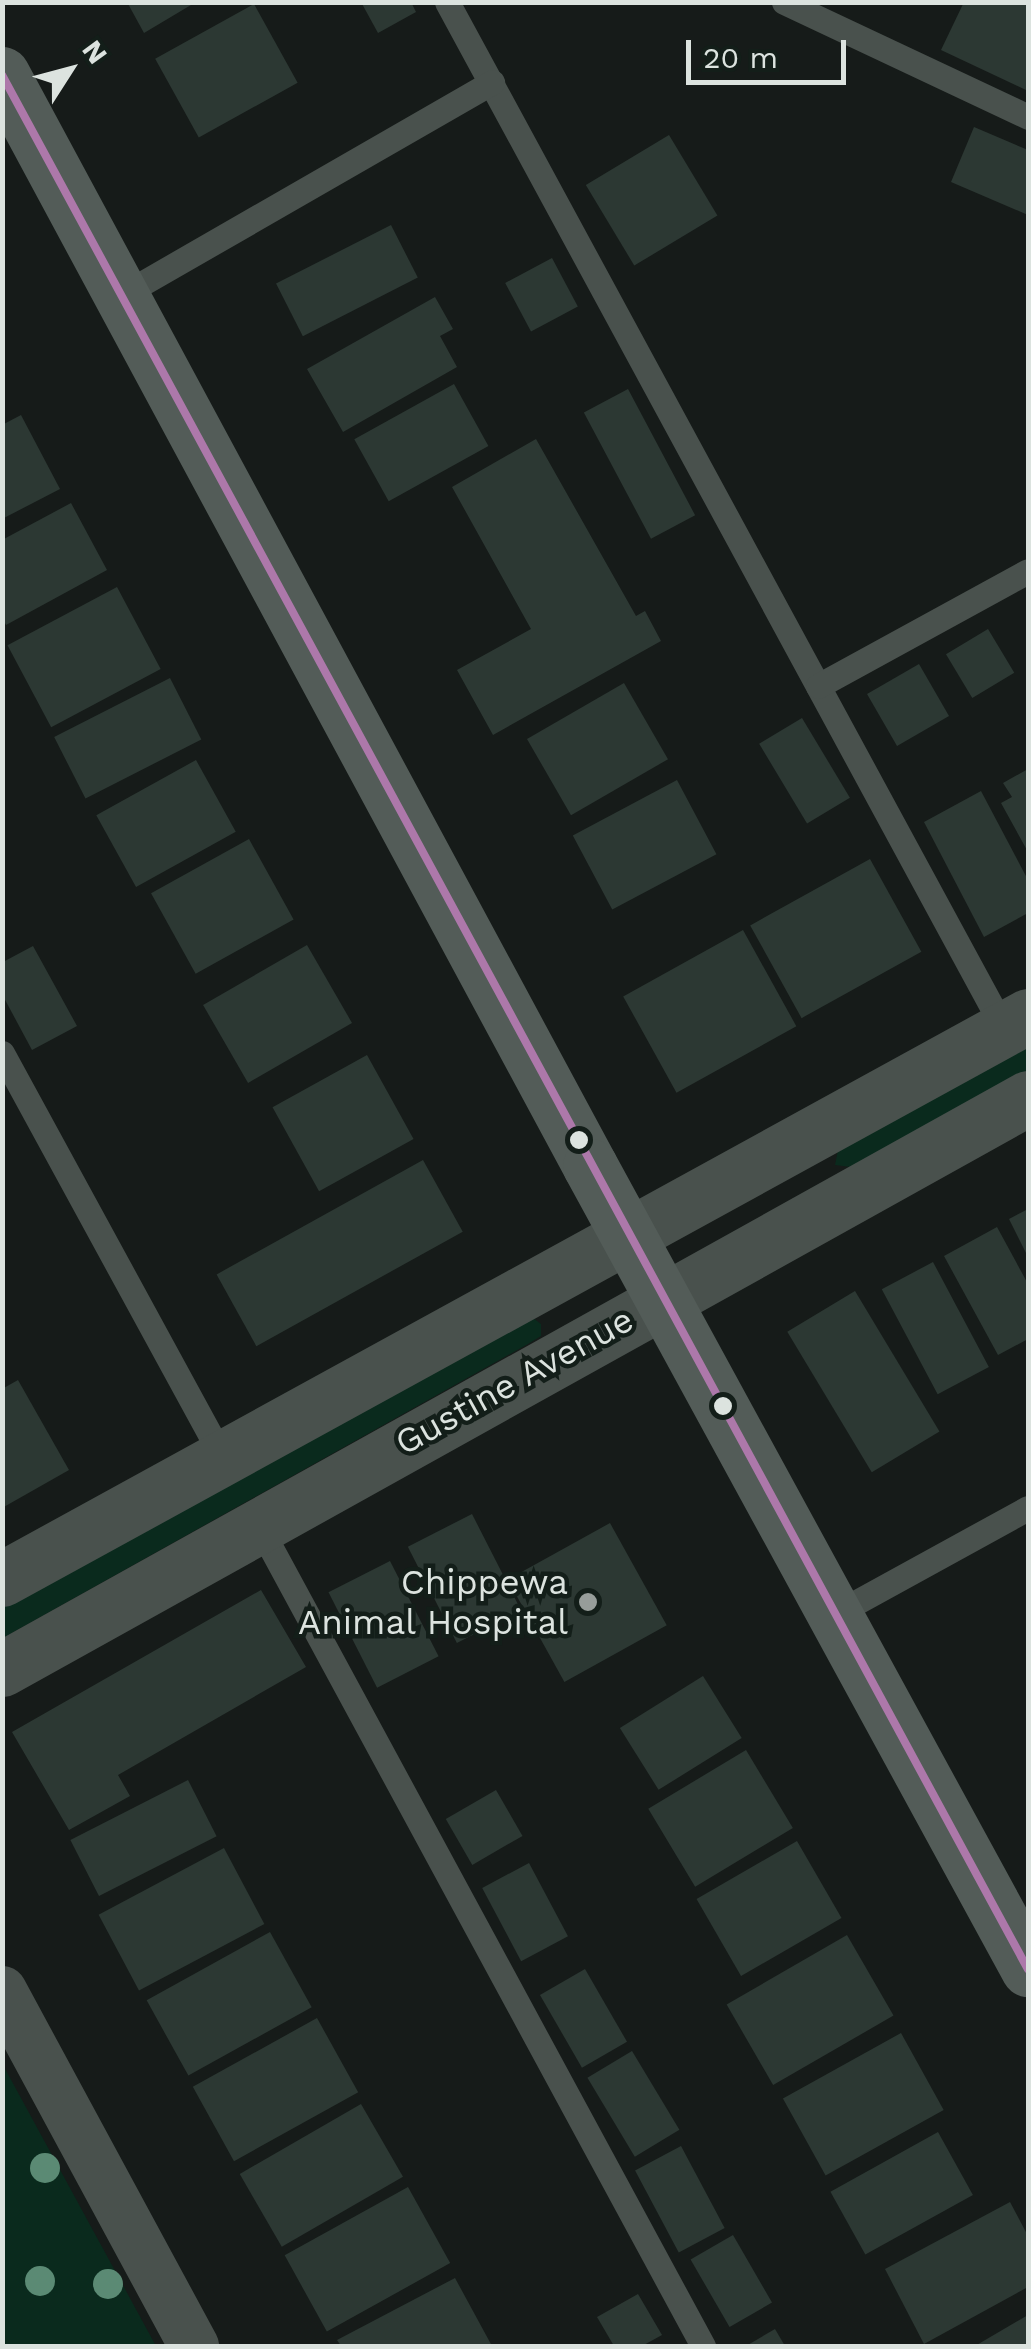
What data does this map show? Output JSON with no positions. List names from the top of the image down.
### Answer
{
  "streets": {
    "street": ["Gustine Avenue"]
  },
  "places": ["Chippewa Animal Hospital"],
  "scale_bar": "20 m",
  "north": "top right"
}
